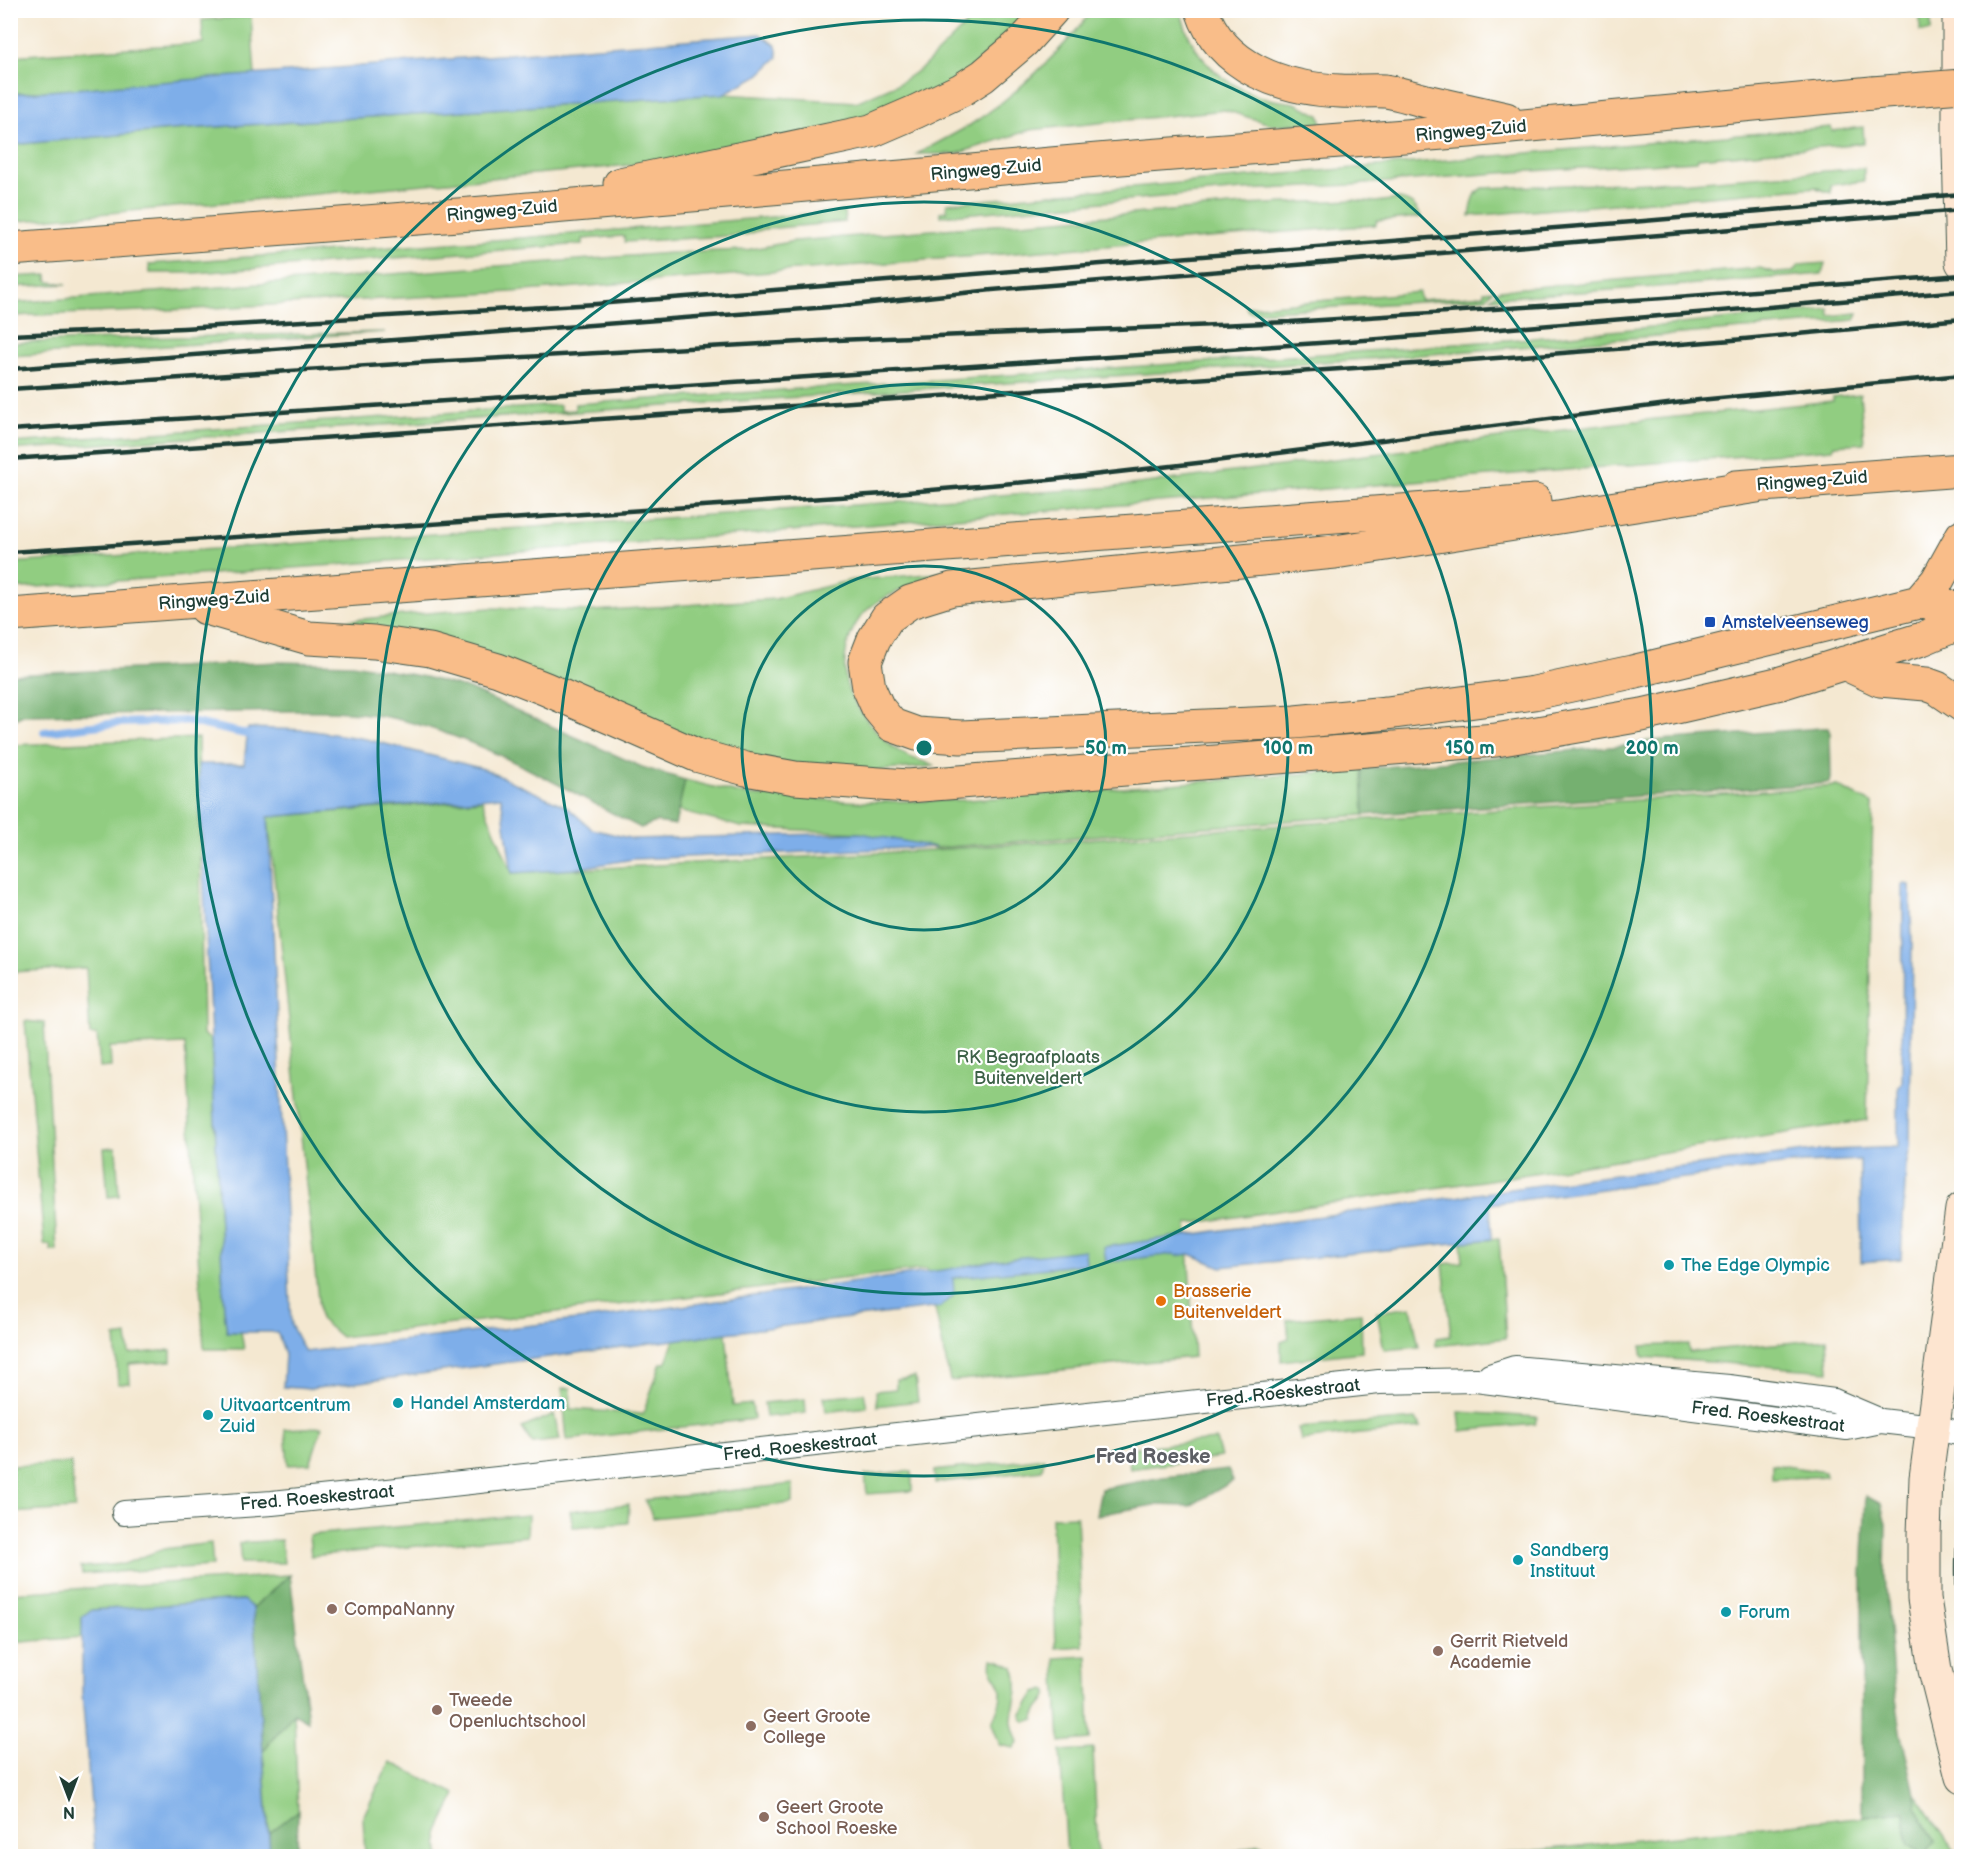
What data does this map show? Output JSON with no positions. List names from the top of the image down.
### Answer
{
  "streets": {
    "highway": ["Ringweg-Zuid"],
    "street": ["Fred. Roeskestraat"]
  },
  "districts": ["Fred Roeske"],
  "parks": ["RK Begraafplaats Buitenveldert"],
  "places": {
    "transit": ["Amstelveenseweg"],
    "other": [
      "The Edge Olympic",
      "Brasserie Buitenveldert",
      "Handel Amsterdam",
      "Uitvaartcentrum Zuid",
      "Sandberg Instituut",
      "CompaNanny",
      "Forum",
      "Gerrit Rietveld Academie",
      "Tweede Openluchtschool",
      "Geert Groote College",
      "Geert Groote School Roeske"
    ]
  },
  "north": "bottom",
  "rings": [
    "50 m",
    "100 m",
    "150 m",
    "200 m"
  ]
}
